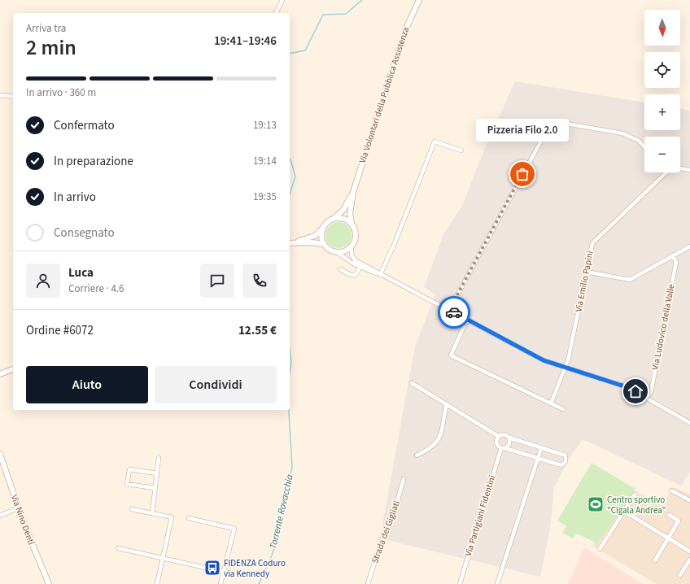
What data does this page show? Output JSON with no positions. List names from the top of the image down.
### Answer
{
  "streets": {
    "street": [
      "Via Volontari della Pubblica Assistenza",
      "Via Emilio Papini",
      "Via Ludovico della Valle",
      "Via Partigiani Fidentini",
      "Via Nino Denti",
      "Strada dei Gigliati"
    ]
  },
  "water": ["Torrente Rovacchia"],
  "places": {
    "other": ["Pizzeria Filo 2.0"],
    "sports": ["Centro sportivo \"Cigala Andrea\""],
    "bus stop": ["FIDENZA Coduro via Kennedy"]
  },
  "north": "bottom",
  "page": {
    "map_buttons": ["+", "−"],
    "heading": ["2 min", "Arriva tra", "19:41–19:46"],
    "panel": [
      "Luca",
      "Corriere · 4.6",
      "Ordine #6072",
      "12.55 €"
    ],
    "bar": "In arrivo · 360 m",
    "list": [
      ["Confermato", "19:13"],
      ["In preparazione", "19:14"],
      ["In arrivo", "19:35"],
      "Consegnato"
    ],
    "bubble": "Pizzeria Filo 2.0",
    "buttons": ["Aiuto", "Condividi"]
  }
}
